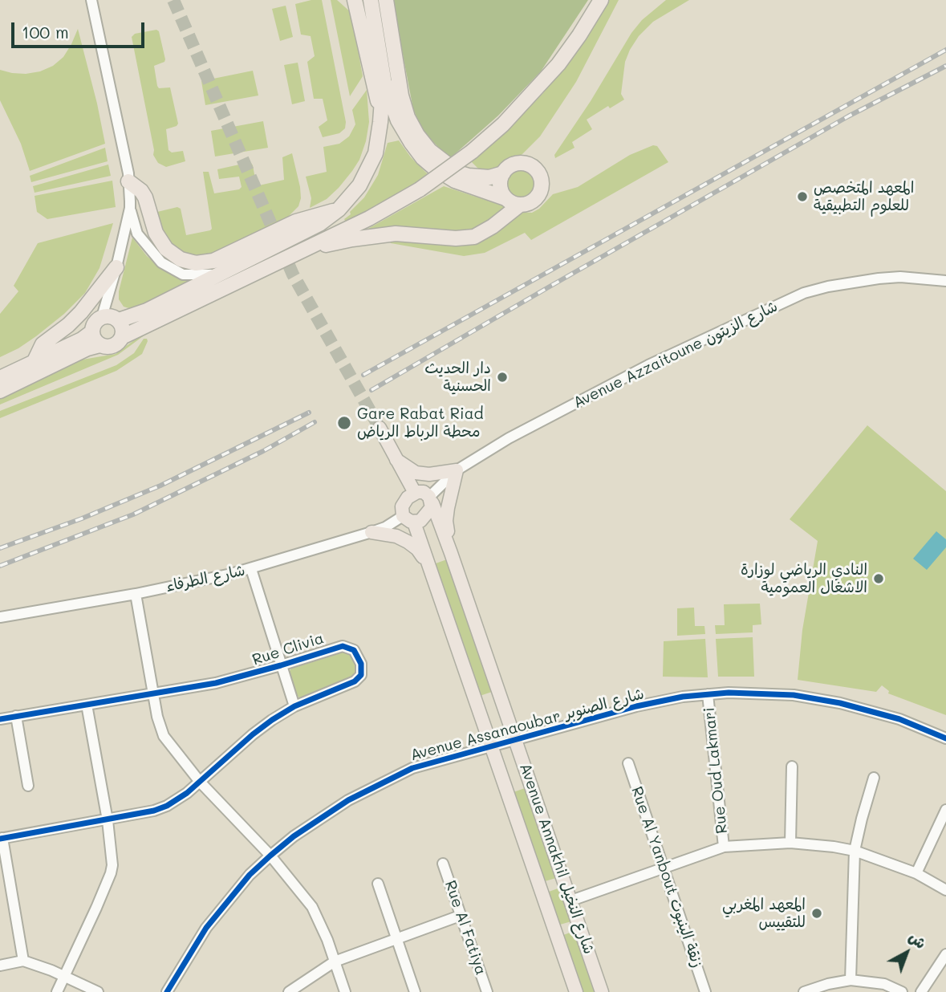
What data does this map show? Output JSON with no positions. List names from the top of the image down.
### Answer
{
  "streets": {
    "main road": ["Avenue Annakhil شارع النخيل"],
    "street": [
      "Avenue Azzaitoune شارع الزيتون",
      "شارع الطرفاء",
      "Rue Clivia",
      "Avenue Assanaoubar شارع الصنوبر",
      "Rue Oud Lakmari",
      "Rue Al Yanbout زنقة الينبوت",
      "Rue Al Fatiya"
    ]
  },
  "crossings": [
    ["Avenue Azzaitoune شارع الزيتون", "شارع الطرفاء"],
    ["Avenue Azzaitoune شارع الزيتون", "Avenue Annakhil شارع النخيل"],
    ["شارع الطرفاء", "Rue Clivia"],
    ["شارع الطرفاء", "Avenue Annakhil شارع النخيل"],
    ["Avenue Assanaoubar شارع الصنوبر", "Rue Oud Lakmari"],
    ["Avenue Assanaoubar شارع الصنوبر", "Avenue Annakhil شارع النخيل"]
  ],
  "places": [
    "المعهد المتخصص للعلوم التطبيقية",
    "دار الحديث الحسنية",
    "Gare Rabat Riad محطة الرباط الرياض",
    "النادي الرياضي لوزارة الاشغال العمومية",
    "المعهد المغربي للتقييس"
  ],
  "scale_bar": "100 m",
  "north": "top right"
}
